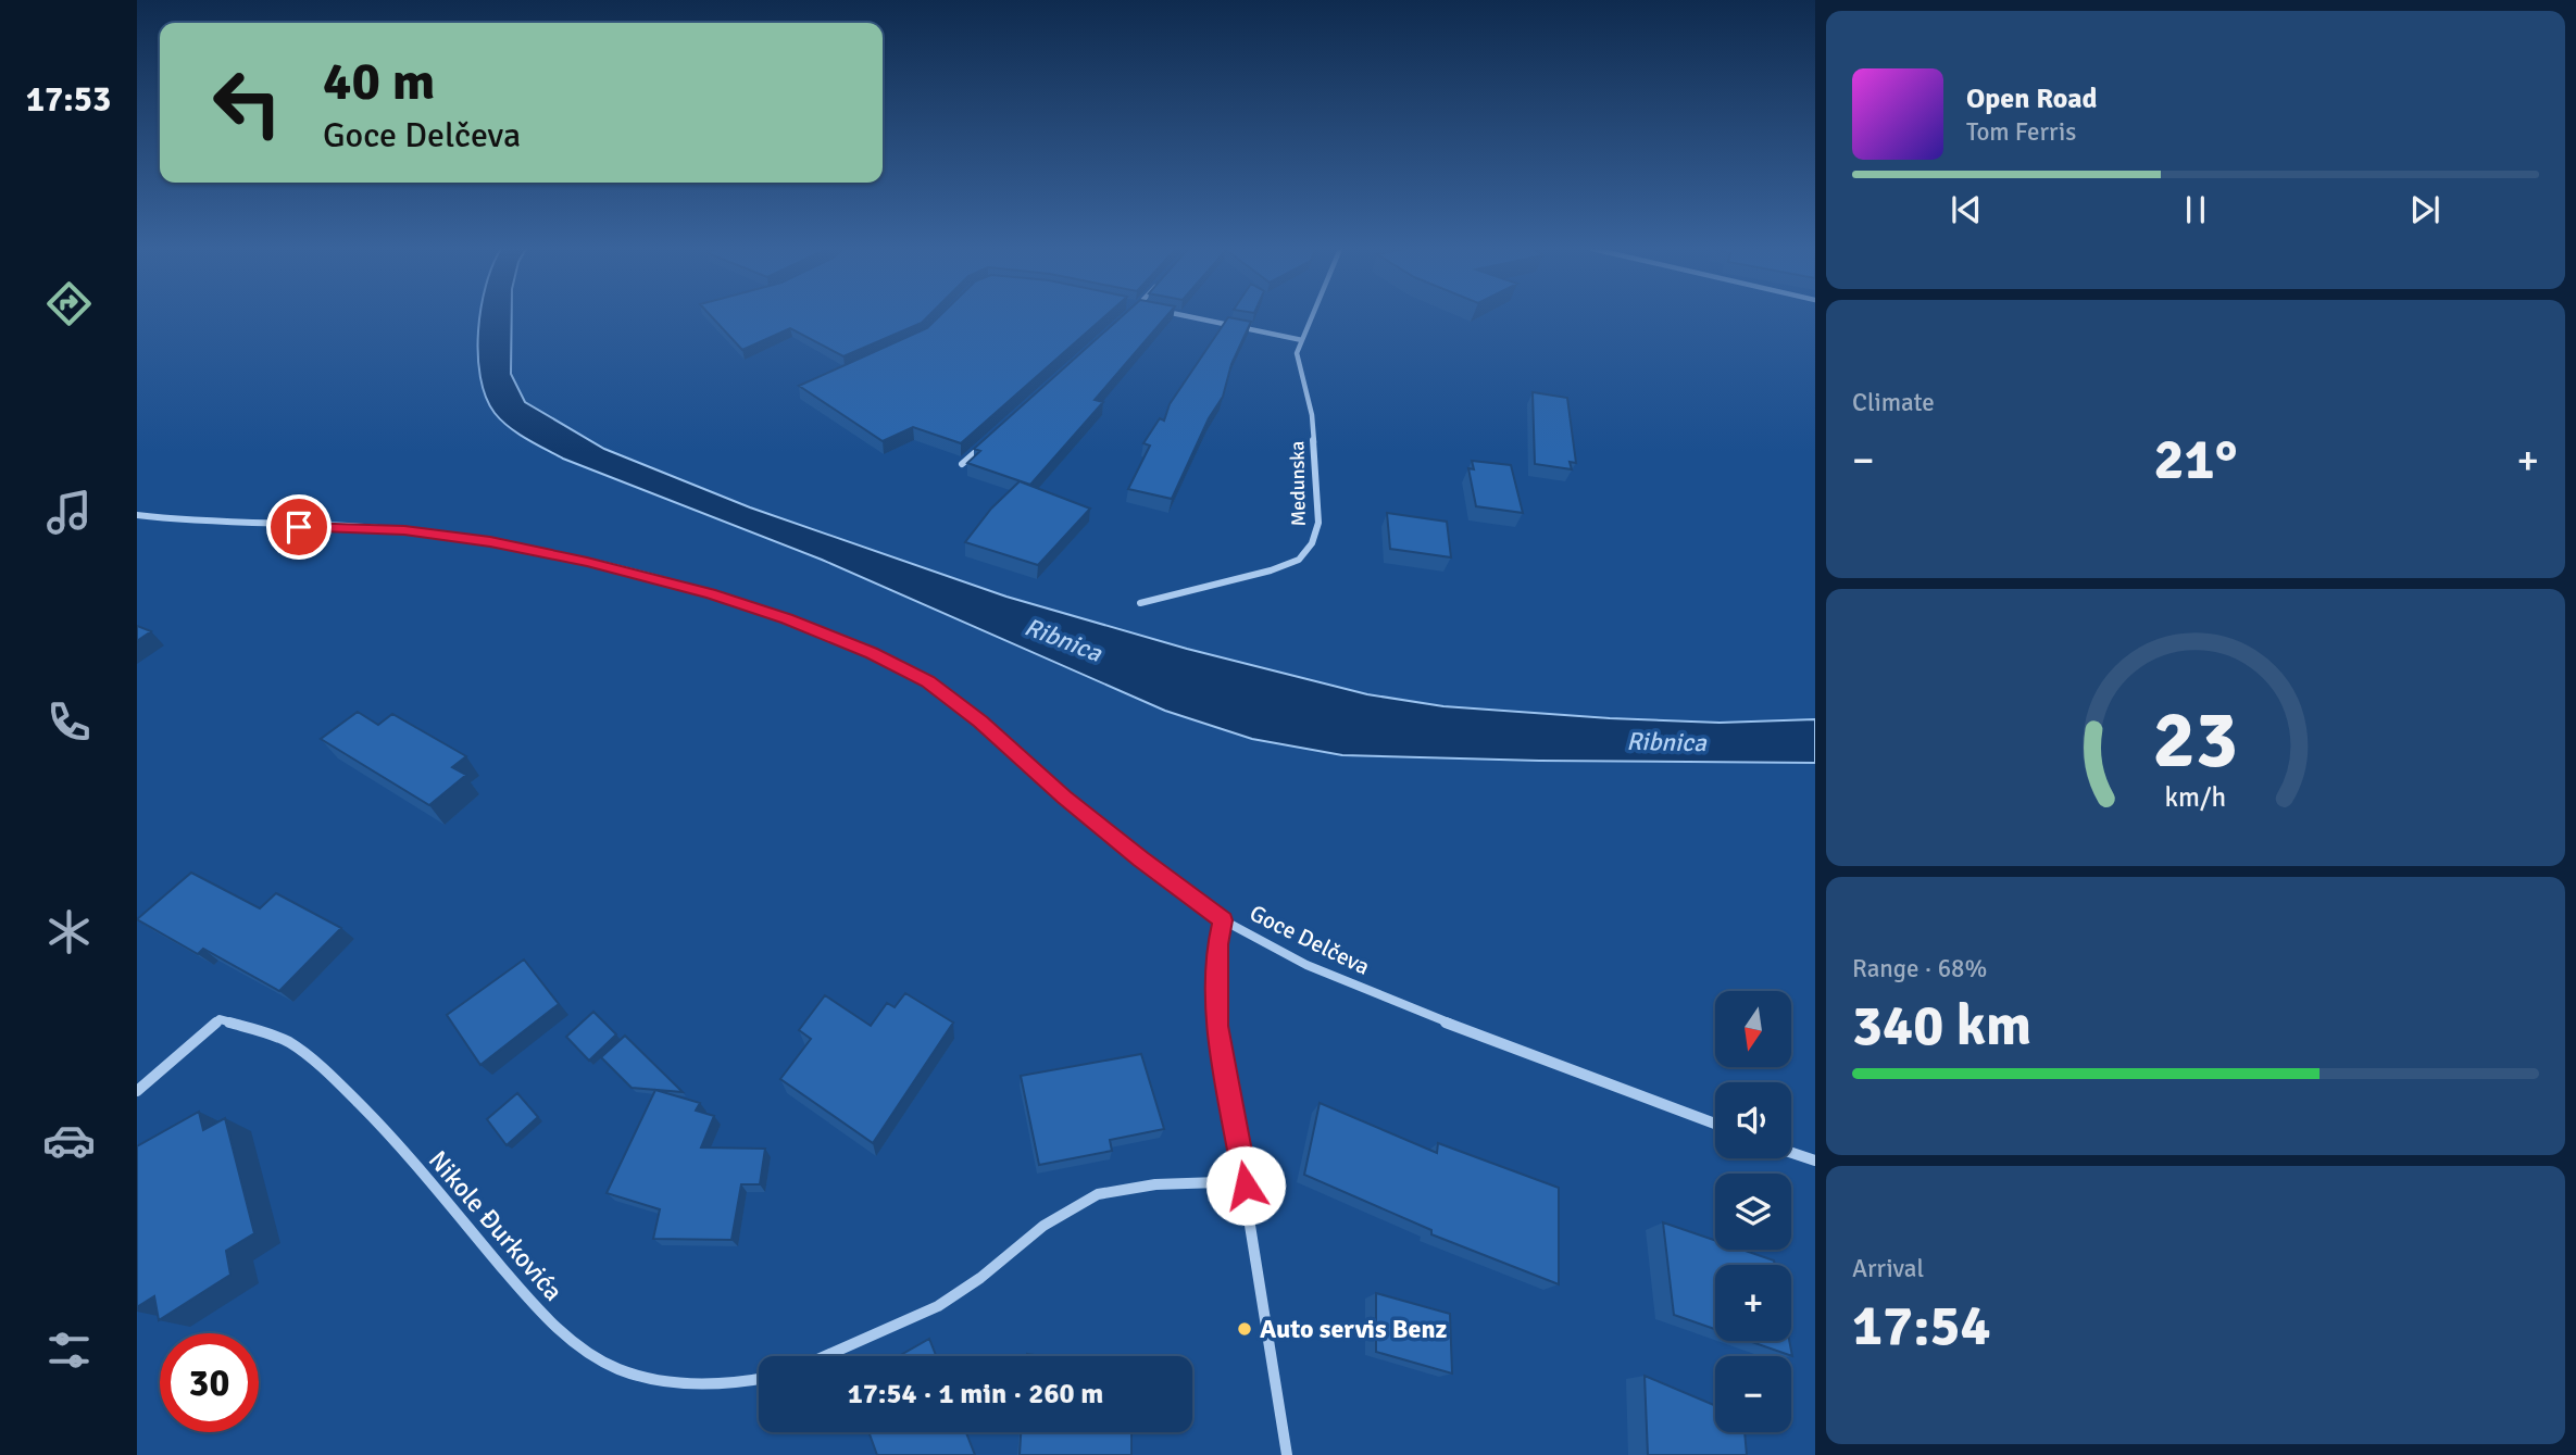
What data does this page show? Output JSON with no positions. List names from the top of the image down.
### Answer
{
  "streets": {
    "street": ["Medunska", "Goce Delčeva", "Nikole Đurkovića"]
  },
  "water": ["Ribnica"],
  "places": ["Auto servis Benz"],
  "north": "bottom",
  "page": {
    "tabs": "17:53",
    "turn": ["40 m", "Goce Delčeva"],
    "song": ["Open Road", "Tom Ferris"],
    "tile": [
      "Climate",
      ["Range · 68%", "340 km"],
      ["Arrival", "17:54"]
    ],
    "heat": ["−", "21°", "+"],
    "map_buttons": ["+", "−"],
    "limit": "30",
    "trip": "17:54 · 1 min · 260 m",
    "gauge": ["23", "km/h"]
  }
}
